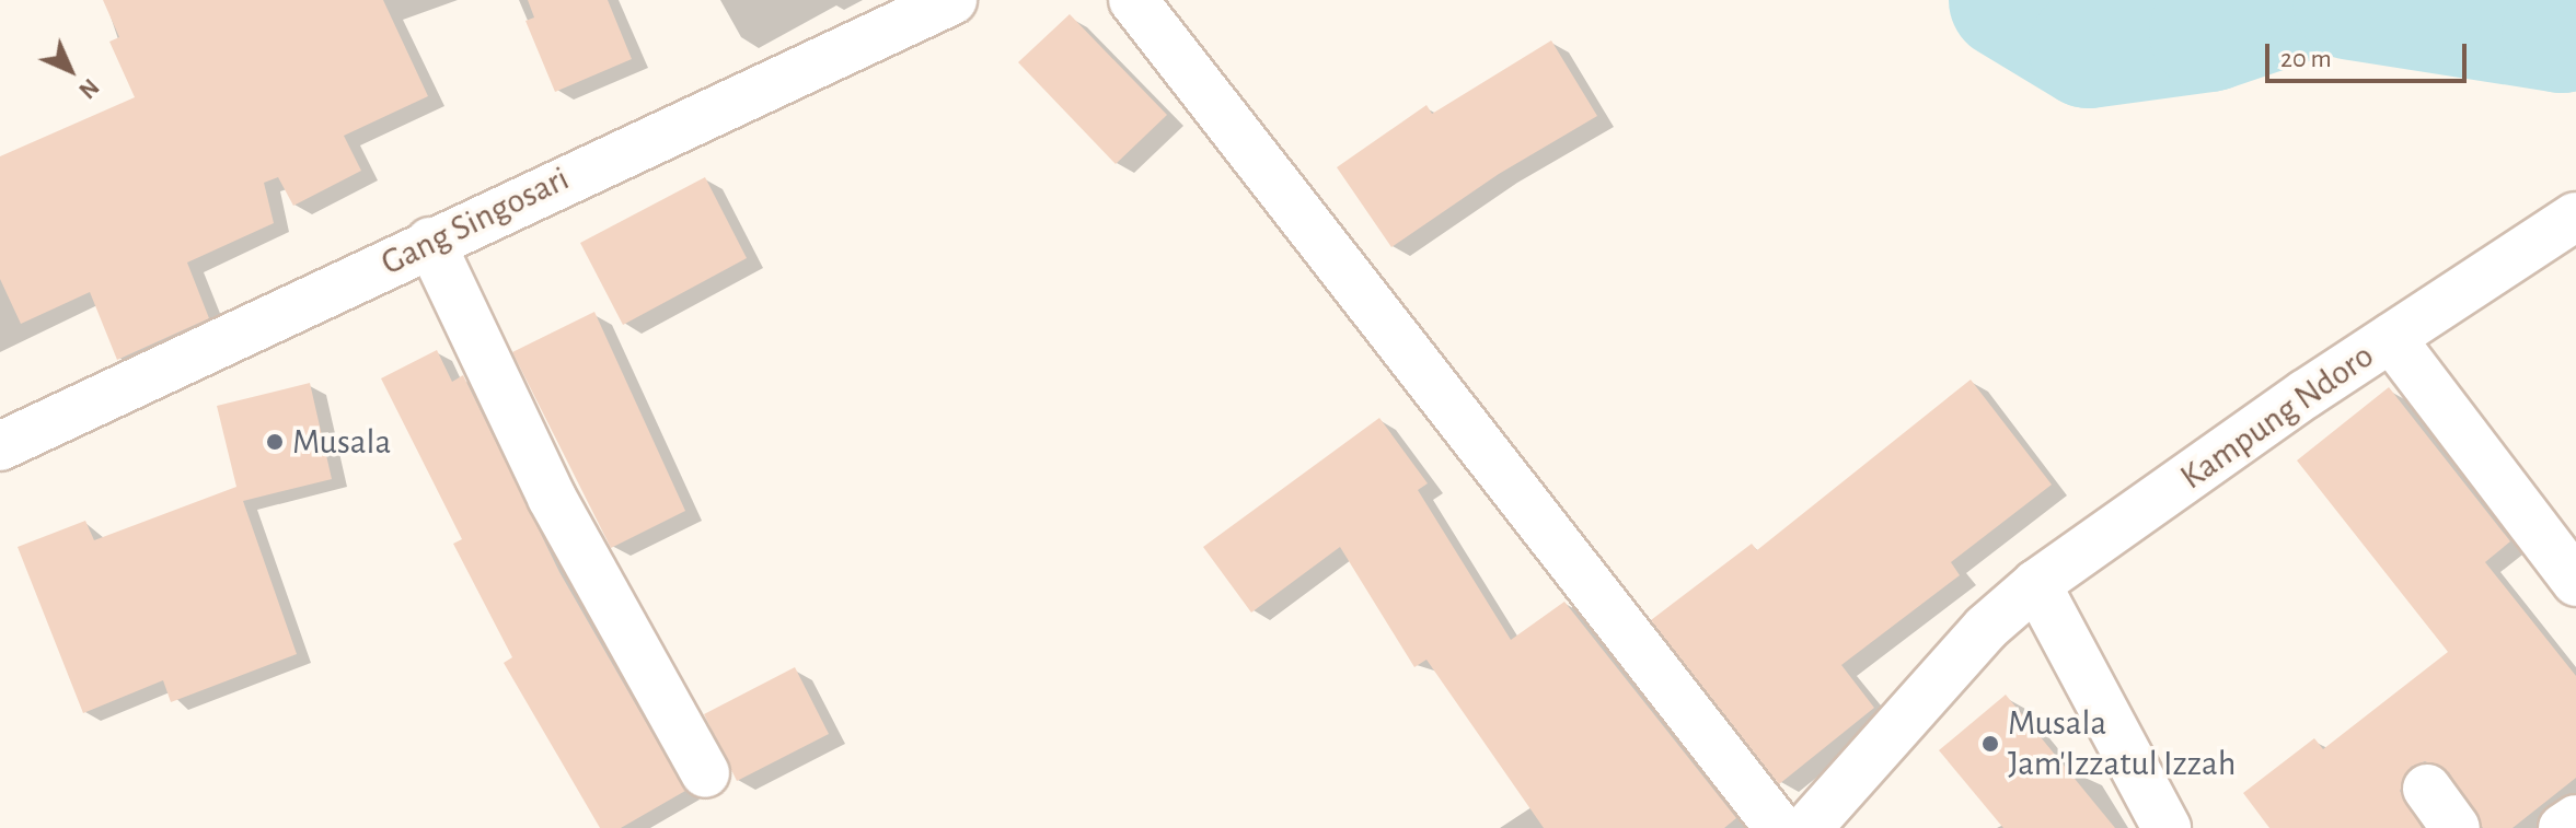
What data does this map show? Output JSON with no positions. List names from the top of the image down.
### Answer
{
  "streets": {
    "street": ["Gang Singosari", "Kampung Ndoro"]
  },
  "places": ["Musala", "Musala Jam'Izzatul Izzah"],
  "scale_bar": "20 m",
  "north": "bottom right"
}
